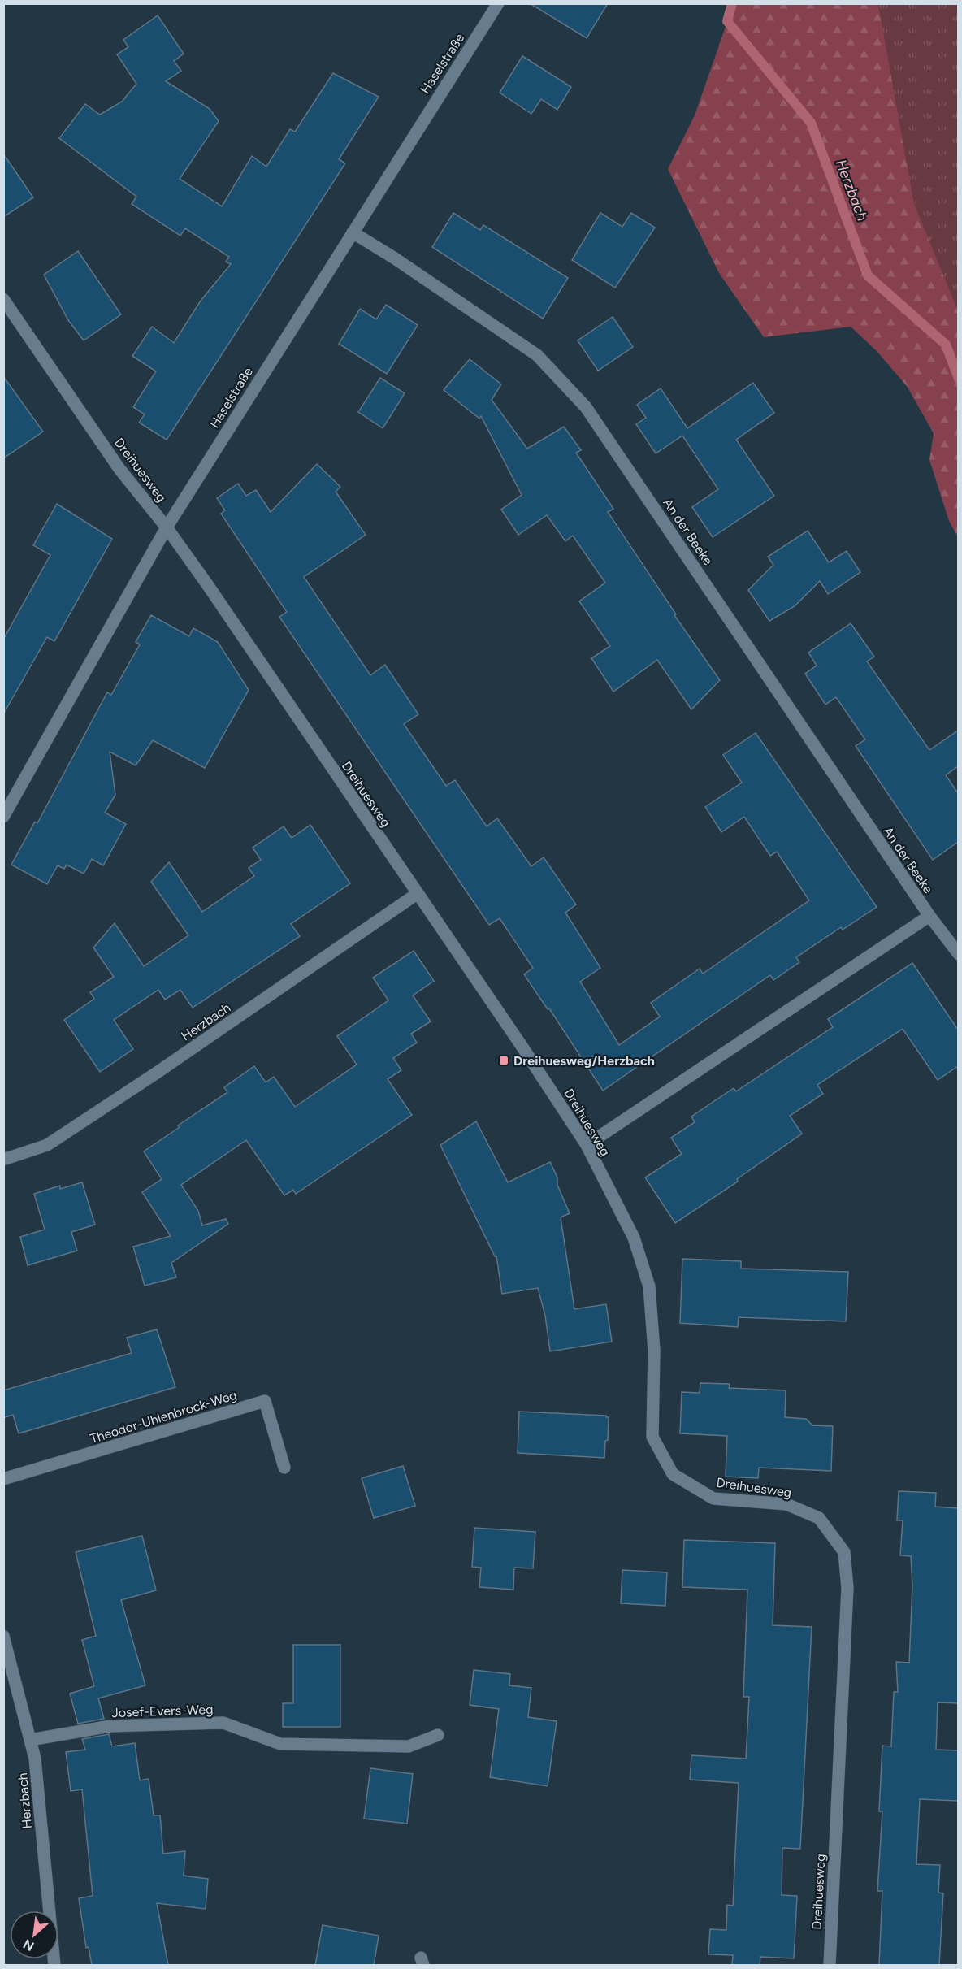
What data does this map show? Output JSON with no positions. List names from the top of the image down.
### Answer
{
  "streets": {
    "street": [
      "Haselstraße",
      "Dreihuesweg",
      "An der Beeke",
      "Herzbach",
      "Theodor-Uhlenbrock-Weg",
      "Josef-Evers-Weg"
    ]
  },
  "crossings": [
    ["Haselstraße", "Dreihuesweg"],
    ["Haselstraße", "An der Beeke"],
    ["Dreihuesweg", "Herzbach"],
    ["Herzbach", "Josef-Evers-Weg"]
  ],
  "water": ["Herzbach"],
  "places": {
    "transit": ["Dreihuesweg/Herzbach"]
  },
  "north": "bottom left"
}
